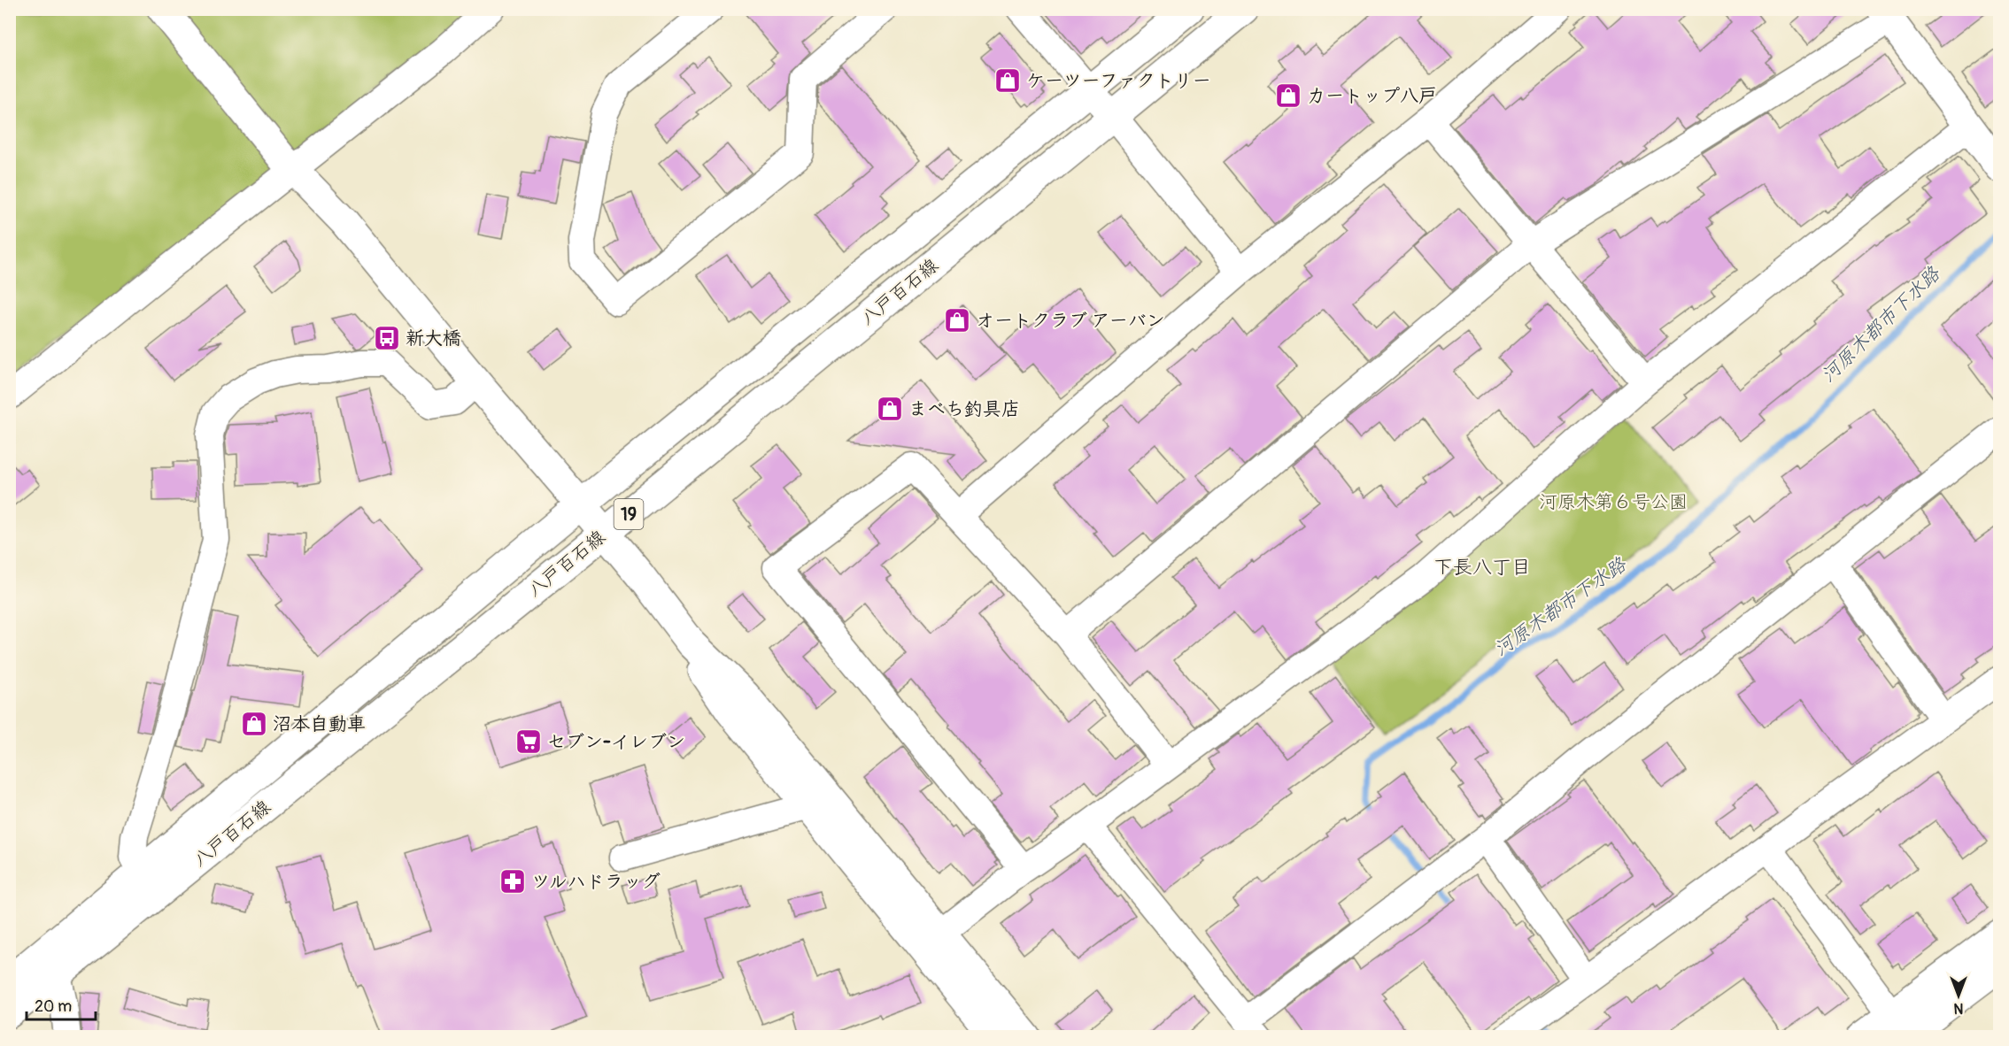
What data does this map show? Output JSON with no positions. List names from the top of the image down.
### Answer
{
  "streets": {
    "main road": ["八戸百石線", "19"]
  },
  "districts": ["下長八丁目"],
  "water": ["河原木都市下水路"],
  "parks": ["河原木第６号公園"],
  "places": {
    "shop": [
      "ケーツーファクトリー",
      "カートップ八戸",
      "オートクラブ アーバン",
      "まべち釣具店",
      "沼本自動車"
    ],
    "bus stop": ["新大橋"],
    "supermarket": ["セブン-イレブン"],
    "pharmacy": ["ツルハドラッグ"]
  },
  "scale_bar": "20 m",
  "north": "bottom"
}
